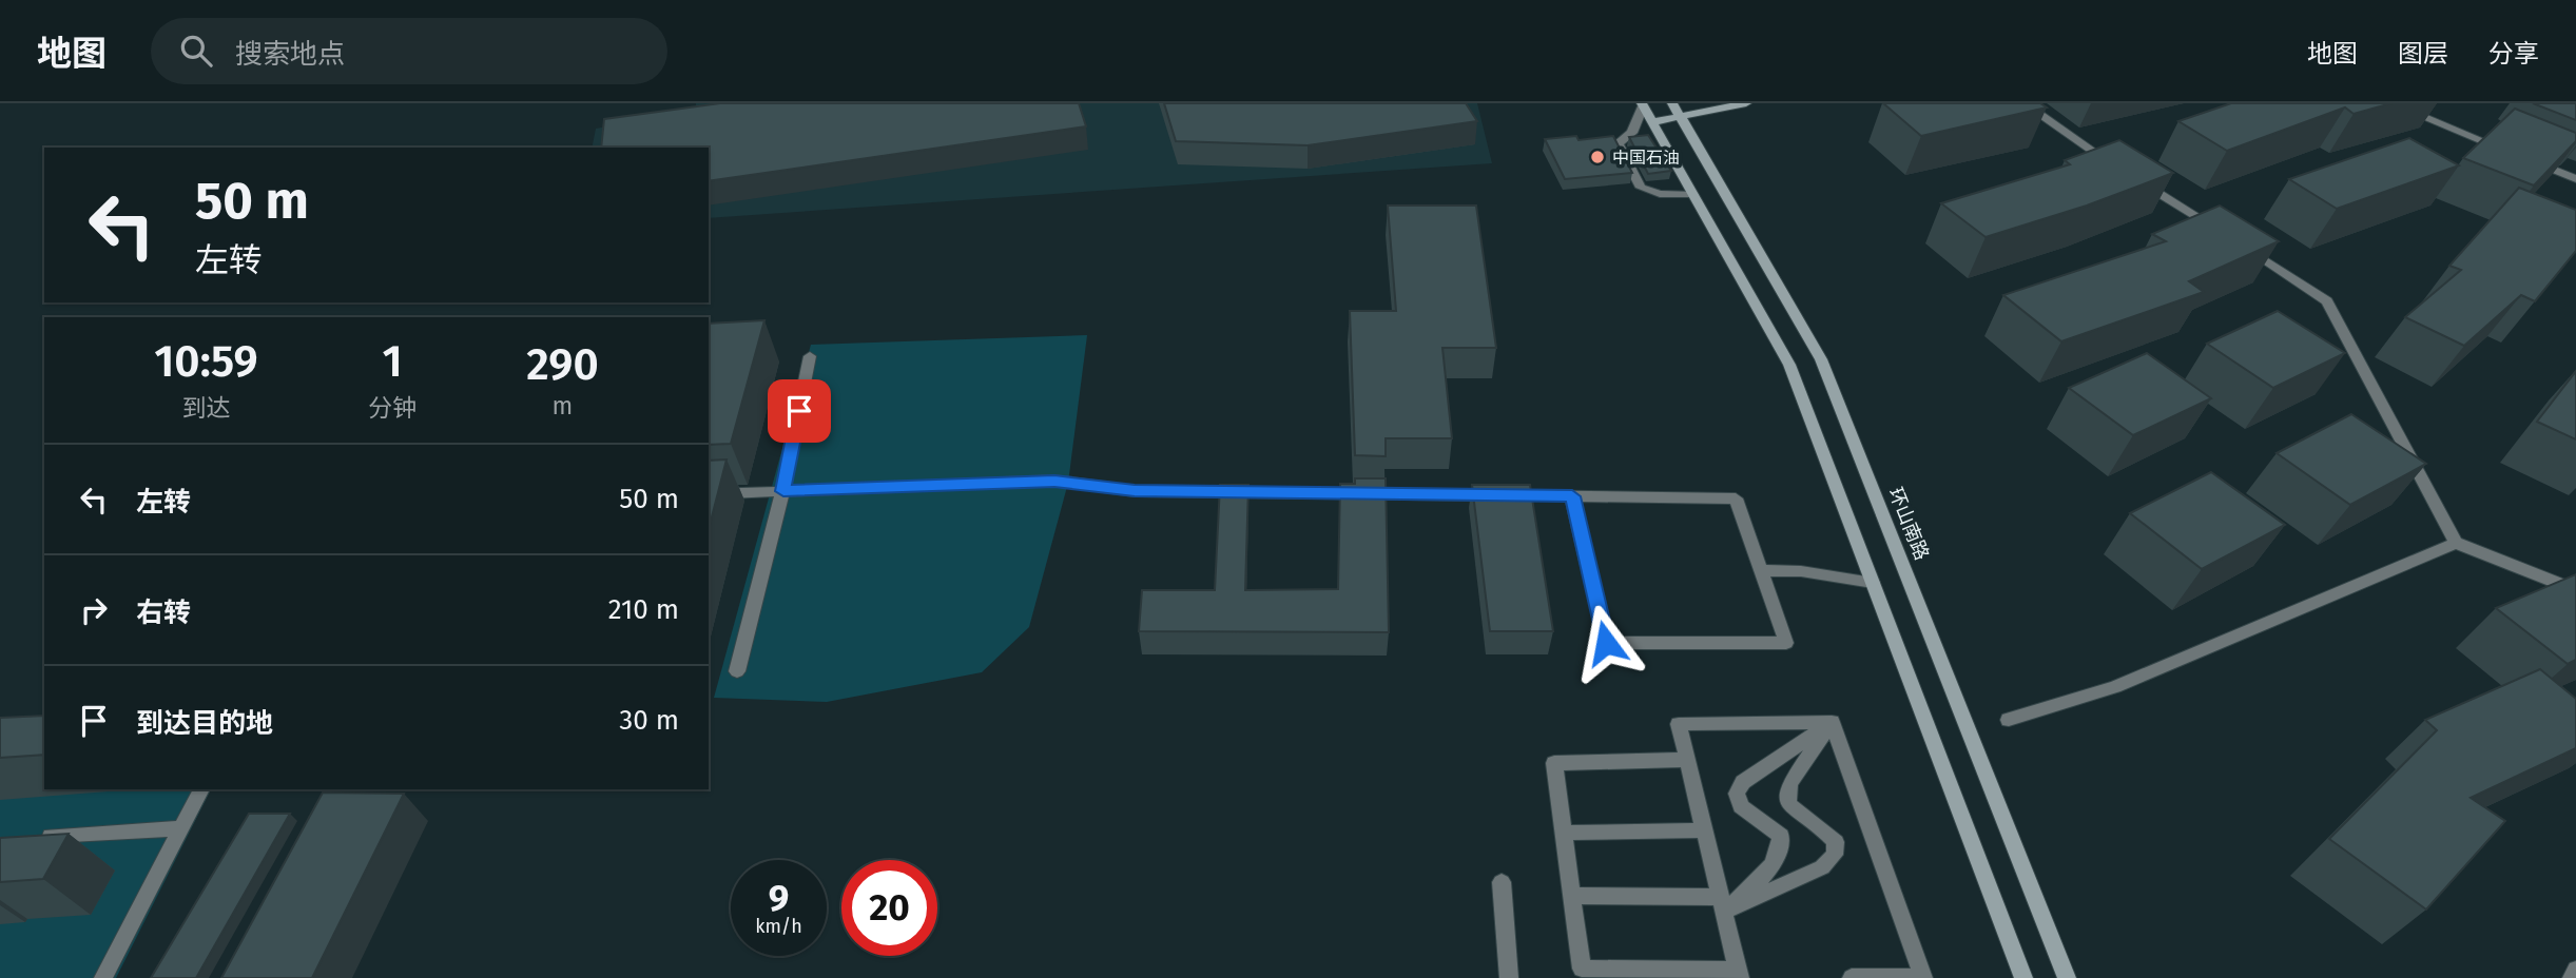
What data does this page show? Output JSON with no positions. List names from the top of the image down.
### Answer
{
  "streets": {
    "main road": ["环山南路"]
  },
  "places": ["中国石油"],
  "page": {
    "header": "地图",
    "search": "搜索地点",
    "nav": ["地图", "图层", "分享"],
    "turn": ["50 m", "左转"],
    "eta": [
      "10:59",
      "到达",
      "1",
      "分钟",
      "290",
      "m"
    ],
    "list": [
      {
        "name": "左转",
        "value": "50 m"
      },
      {
        "name": "右转",
        "value": "210 m"
      },
      {
        "name": "到达目的地",
        "value": "30 m"
      }
    ],
    "speed": "9 km/h",
    "limit": "20"
  }
}
